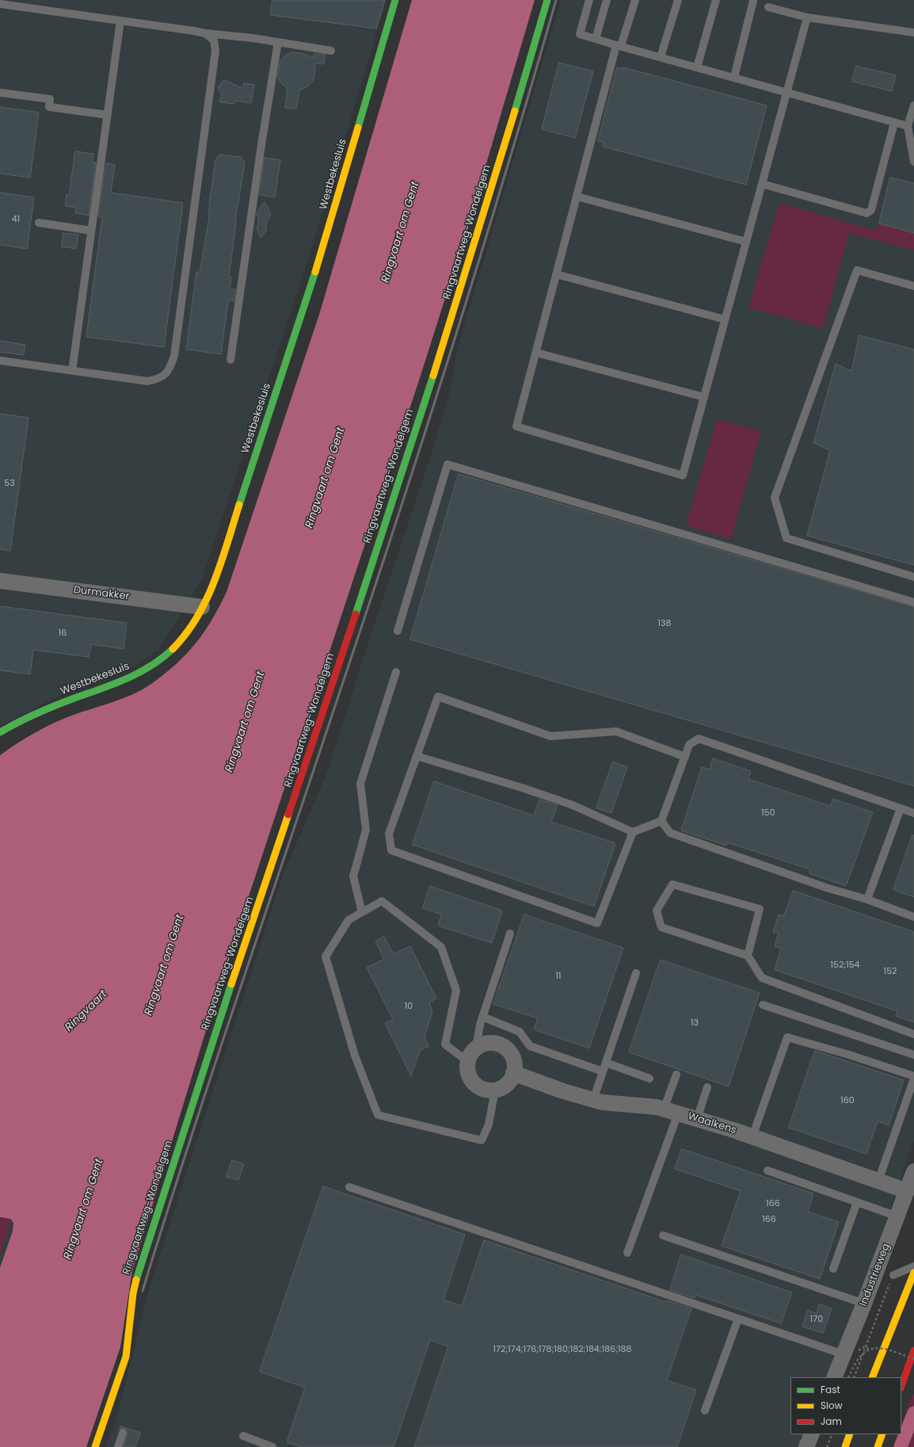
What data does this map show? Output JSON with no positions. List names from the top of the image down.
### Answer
{
  "streets": {
    "main road": ["Westbekesluis", "Ringvaartweg-Wondelgem"],
    "street": ["Durmakker", "Waalkens", "Industrieweg"]
  },
  "crossings": [
    ["Westbekesluis", "Durmakker"],
    ["Waalkens", "Industrieweg"]
  ],
  "water": ["Ringvaart om Gent", "Ringvaart"],
  "house_numbers": [
    "41",
    "53",
    "138",
    "16",
    "150",
    "152;154",
    "152",
    "11",
    "10",
    "13",
    "160",
    "166",
    "166",
    "170",
    "172;174;176;178;180;182;184;186;188"
  ],
  "legend": ["Fast", "Slow", "Jam"]
}
